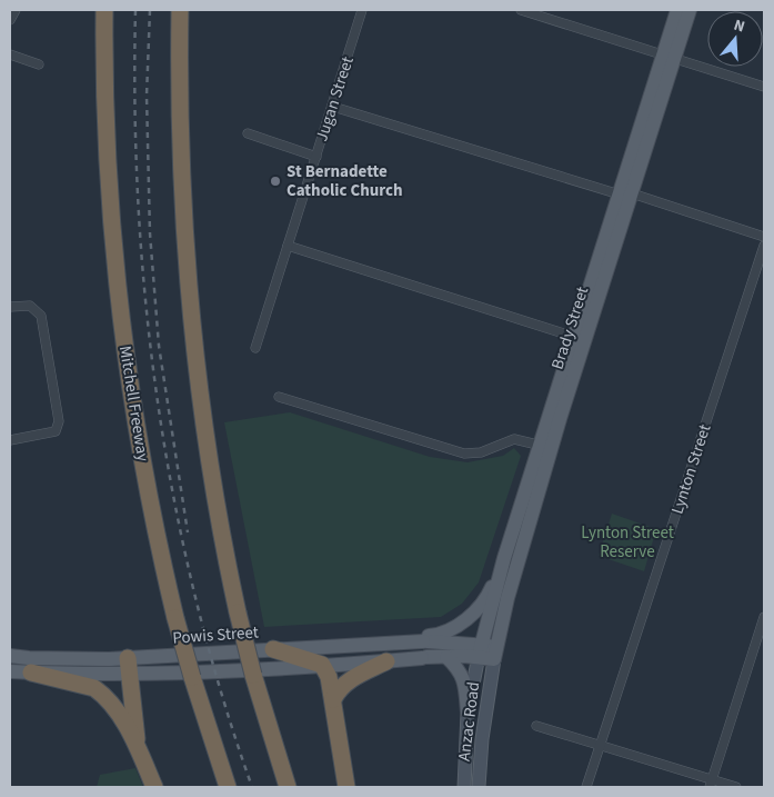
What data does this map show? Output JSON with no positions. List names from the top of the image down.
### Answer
{
  "streets": {
    "highway": ["Mitchell Freeway"],
    "main road": ["Brady Street", "Powis Street", "Anzac Road"],
    "street": ["Jugan Street", "Lynton Street"]
  },
  "crossings": [
    ["Brady Street", "Powis Street"],
    ["Brady Street", "Anzac Road"],
    ["Powis Street", "Anzac Road"]
  ],
  "parks": ["Lynton Street Reserve"],
  "places": ["St Bernadette Catholic Church"],
  "north": "top"
}
